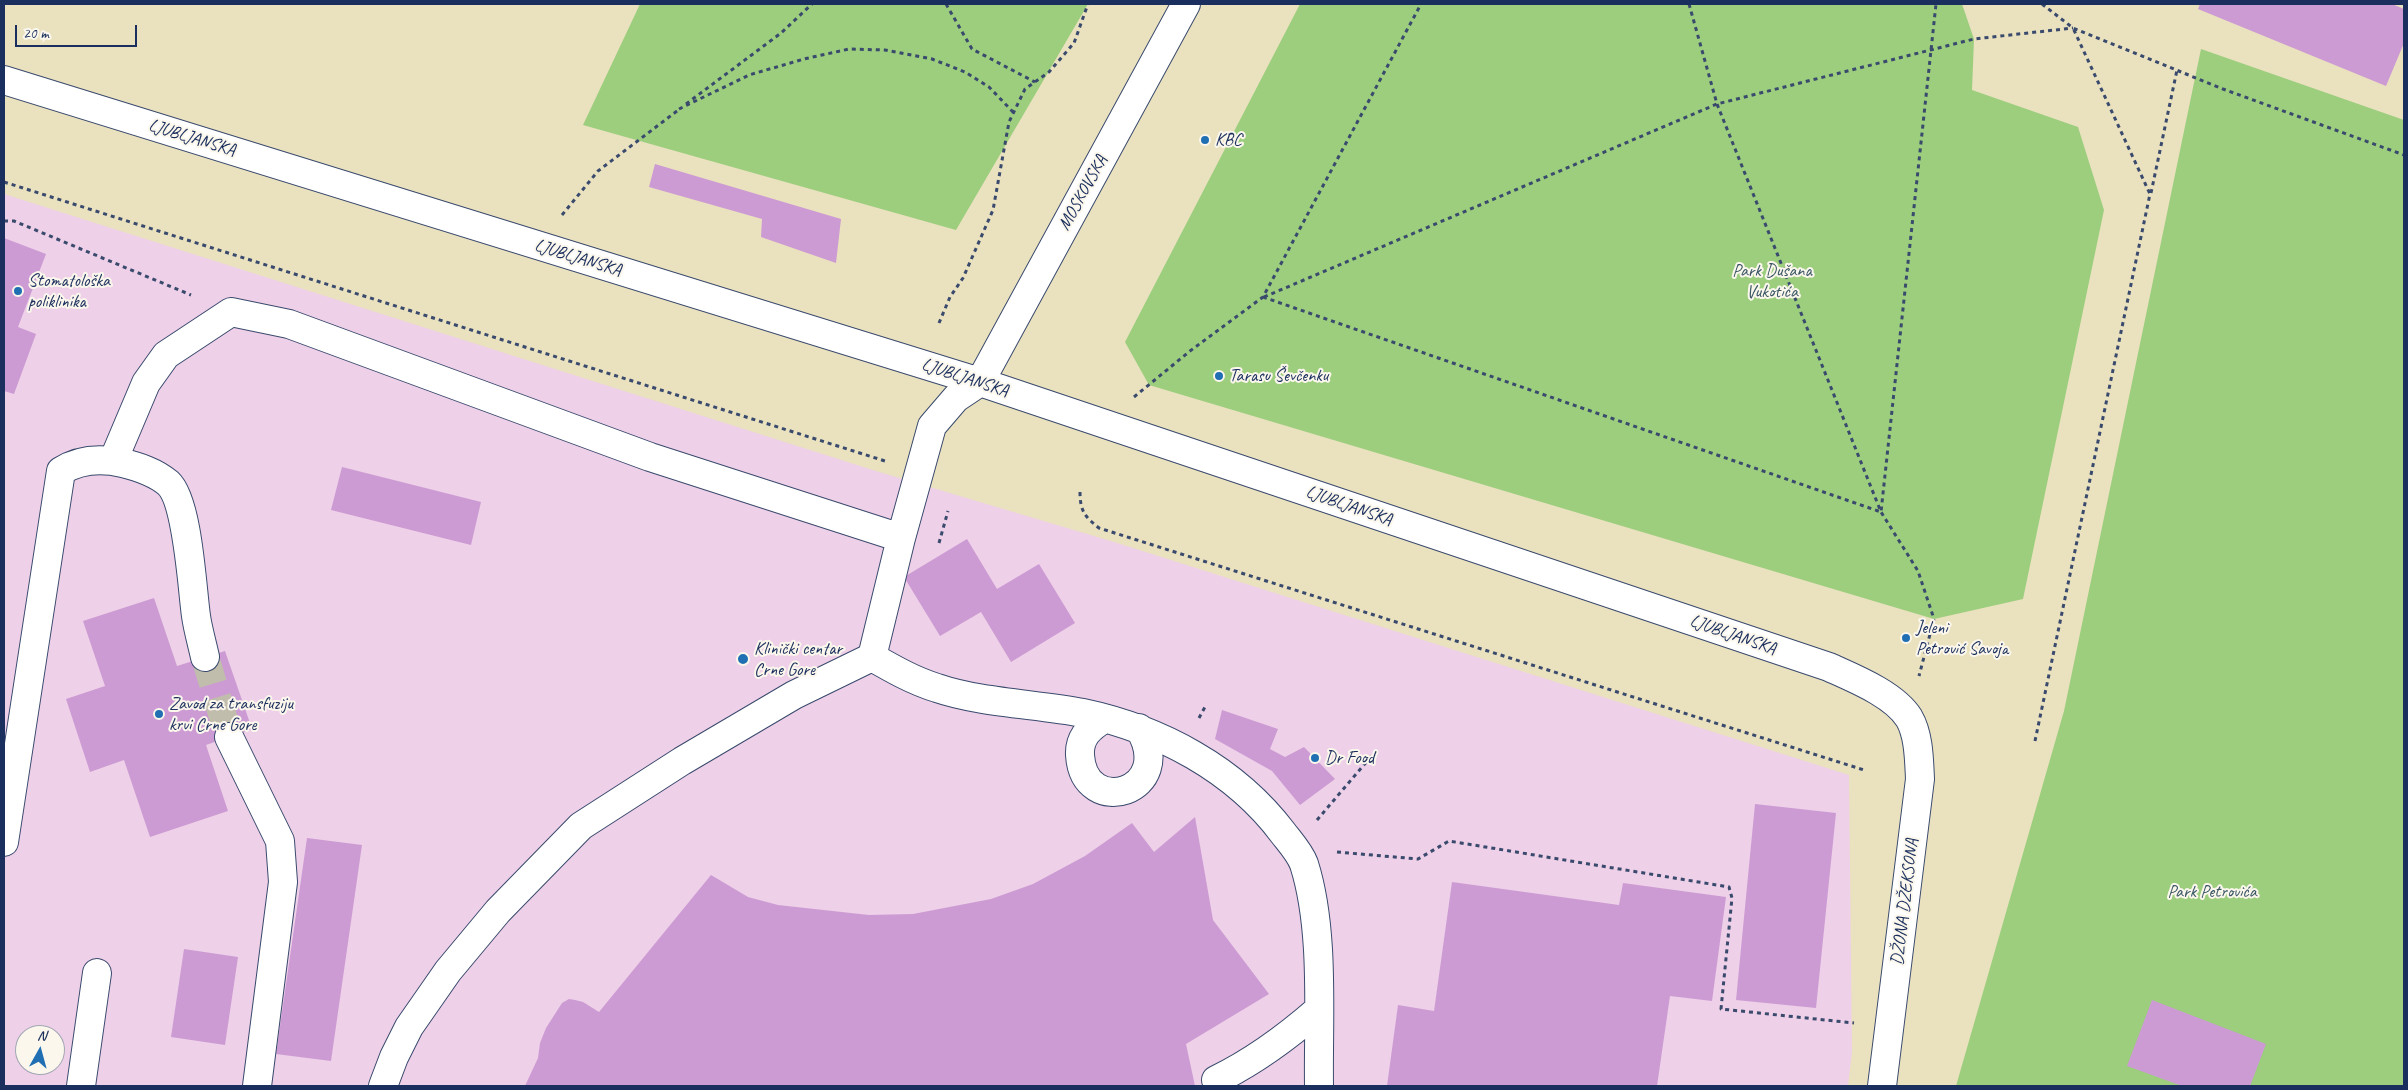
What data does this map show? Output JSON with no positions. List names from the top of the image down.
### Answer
{
  "streets": {
    "street": ["LJUBLJANSKA", "MOSKOVSKA", "DŽONA DŽEKSONA"]
  },
  "crossings": [
    ["LJUBLJANSKA", "MOSKOVSKA"],
    ["LJUBLJANSKA", "DŽONA DŽEKSONA"]
  ],
  "parks": ["Park Dušana Vukotića", "Park Petrovića"],
  "places": [
    "KBC",
    "Stomatološka poliklinika",
    "Tarasu Ševčenku",
    "Jeleni Petrović Savoja",
    "Klinički centar Crne Gore",
    "Zavod za transfuziju krvi Crne Gore",
    "Dr Food"
  ],
  "scale_bar": "20 m",
  "north": "top"
}
